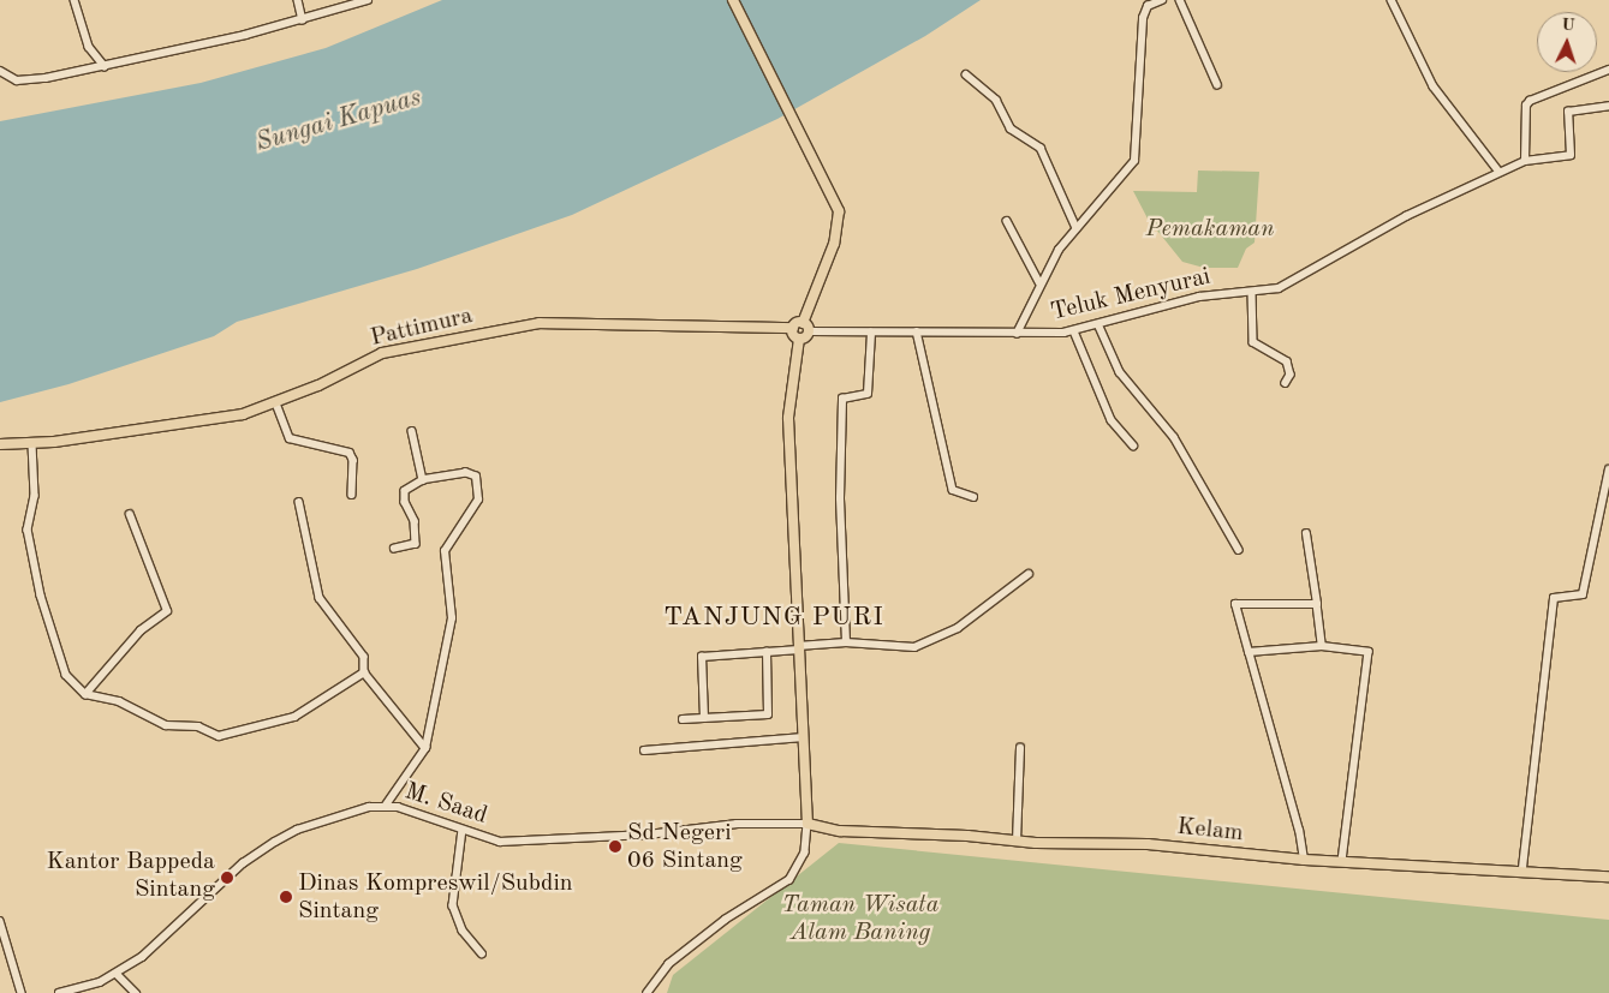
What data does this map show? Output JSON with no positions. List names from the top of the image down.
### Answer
{
  "streets": {
    "main road": ["Pattimura", "Kelam"],
    "street": ["Teluk Menyurai", "M. Saad"]
  },
  "crossings": [
    ["Teluk Menyurai", "Pattimura"],
    ["M. Saad", "Kelam"]
  ],
  "districts": ["TANJUNG PURI"],
  "water": ["Sungai Kapuas"],
  "parks": ["Pemakaman", "Taman Wisata Alam Baning"],
  "places": ["Sd Negeri 06 Sintang", "Kantor Bappeda Sintang", "Dinas Kompreswil/Subdin Sintang"],
  "north": "top"
}
